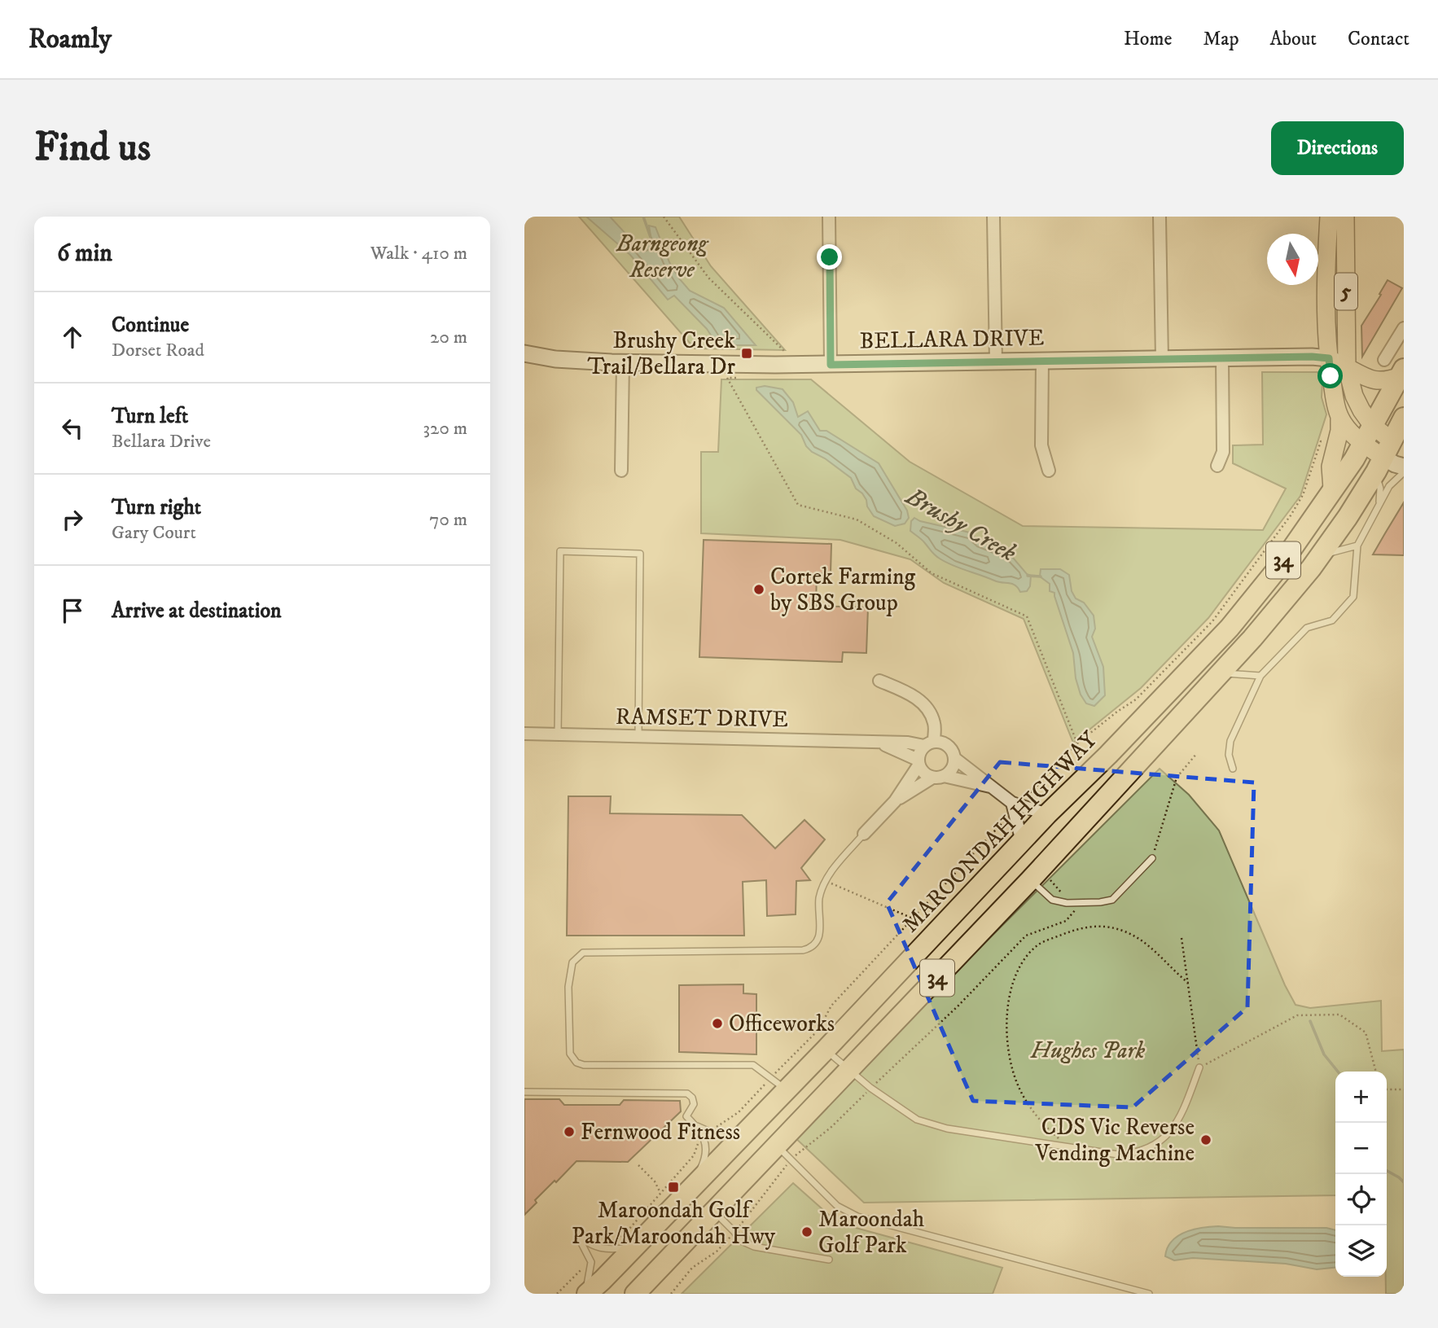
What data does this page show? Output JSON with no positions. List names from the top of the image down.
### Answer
{
  "streets": {
    "highway": ["34", "MAROONDAH HIGHWAY"],
    "main road": ["5", "BELLARA DRIVE"],
    "street": ["RAMSET DRIVE"]
  },
  "crossings": [
    ["5", "BELLARA DRIVE"],
    ["5", "34"],
    ["5", "MAROONDAH HIGHWAY"]
  ],
  "water": ["Brushy Creek"],
  "parks": ["Barngeong Reserve", "Hughes Park"],
  "places": {
    "transit": ["Brushy Creek Trail/Bellara Dr", "Maroondah Golf Park/Maroondah Hwy"],
    "other": [
      "Cortek Farming by SBS Group",
      "Officeworks",
      "Fernwood Fitness",
      "CDS Vic Reverse Vending Machine",
      "Maroondah Golf Park"
    ]
  },
  "north": "bottom",
  "page": {
    "header": "Roamly",
    "nav": [
      "Home",
      "Map",
      "About",
      "Contact"
    ],
    "buttons": "Directions",
    "title": "Find us",
    "heading": ["6 min", "Walk · 410 m"],
    "list": [
      ["Continue", "Dorset Road", "20 m"],
      ["Turn left", "Bellara Drive", "320 m"],
      ["Turn right", "Gary Court", "70 m"],
      "Arrive at destination"
    ],
    "map_buttons": ["+", "−"]
  }
}
